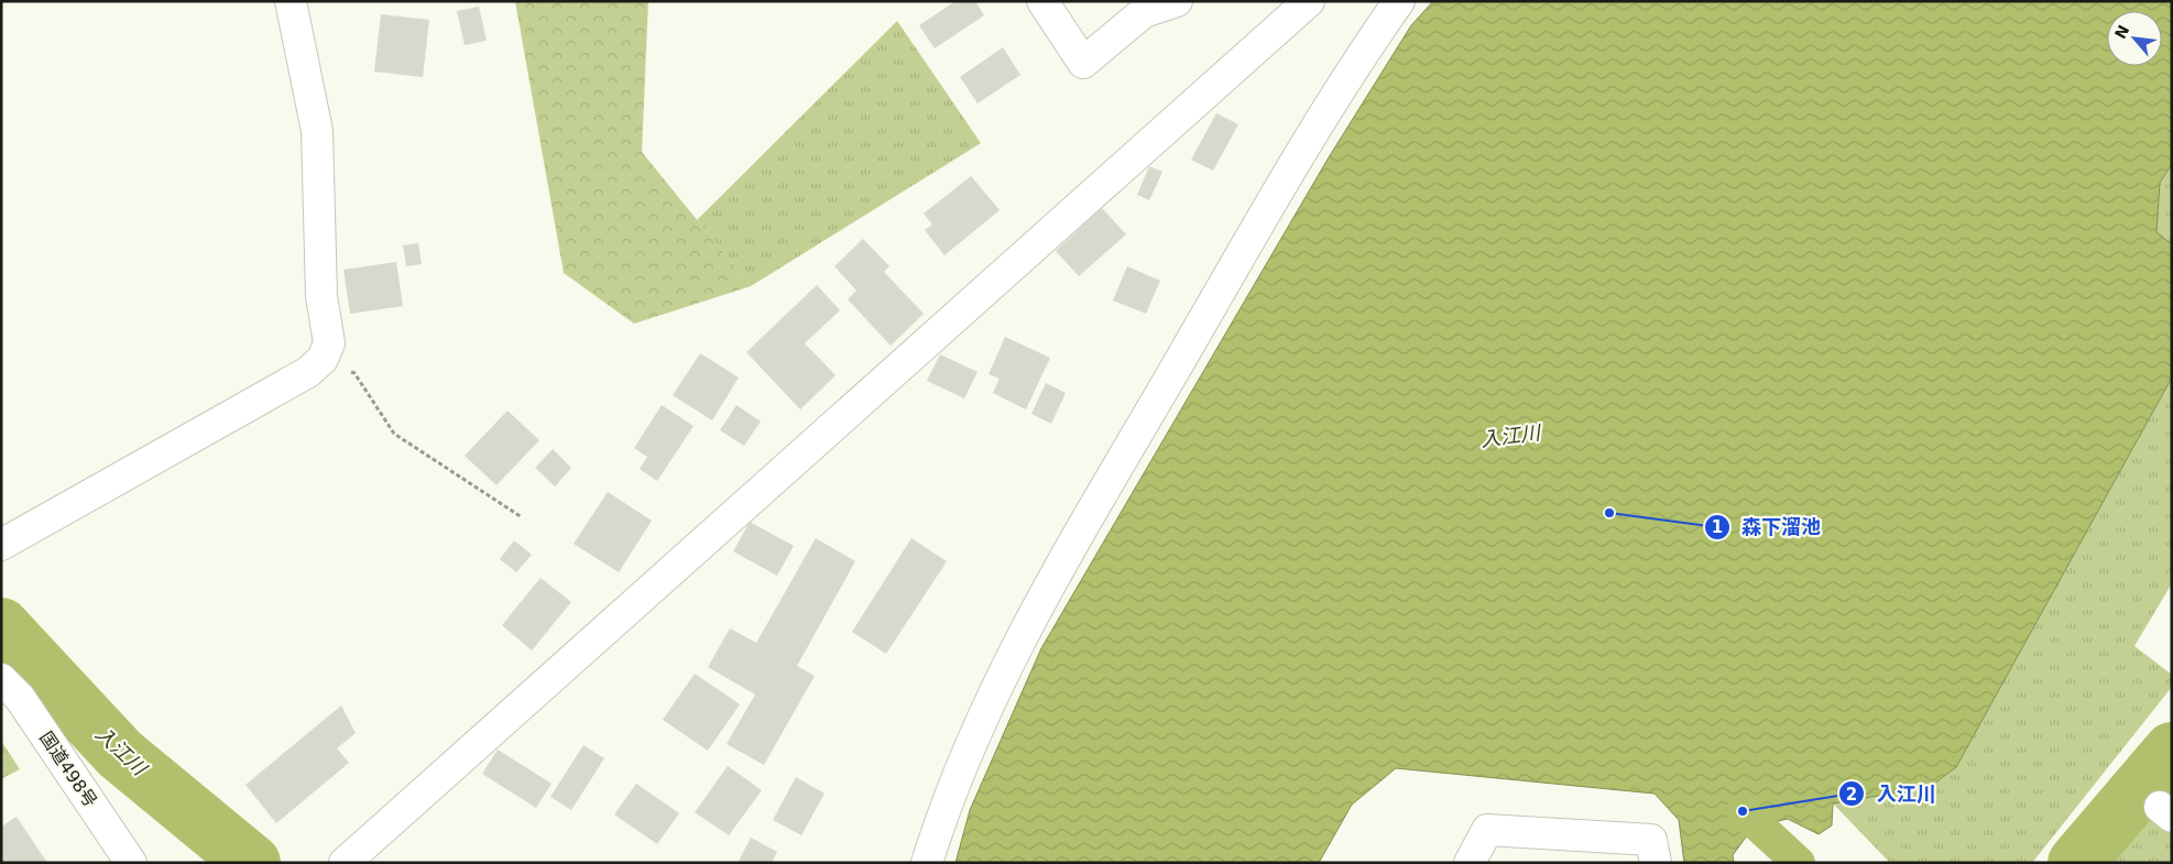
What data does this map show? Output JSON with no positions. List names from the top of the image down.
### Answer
{
  "streets": {
    "main road": ["国道498号"]
  },
  "water": ["入江川"],
  "places": ["森下溜池", "入江川"],
  "north": "top left"
}
